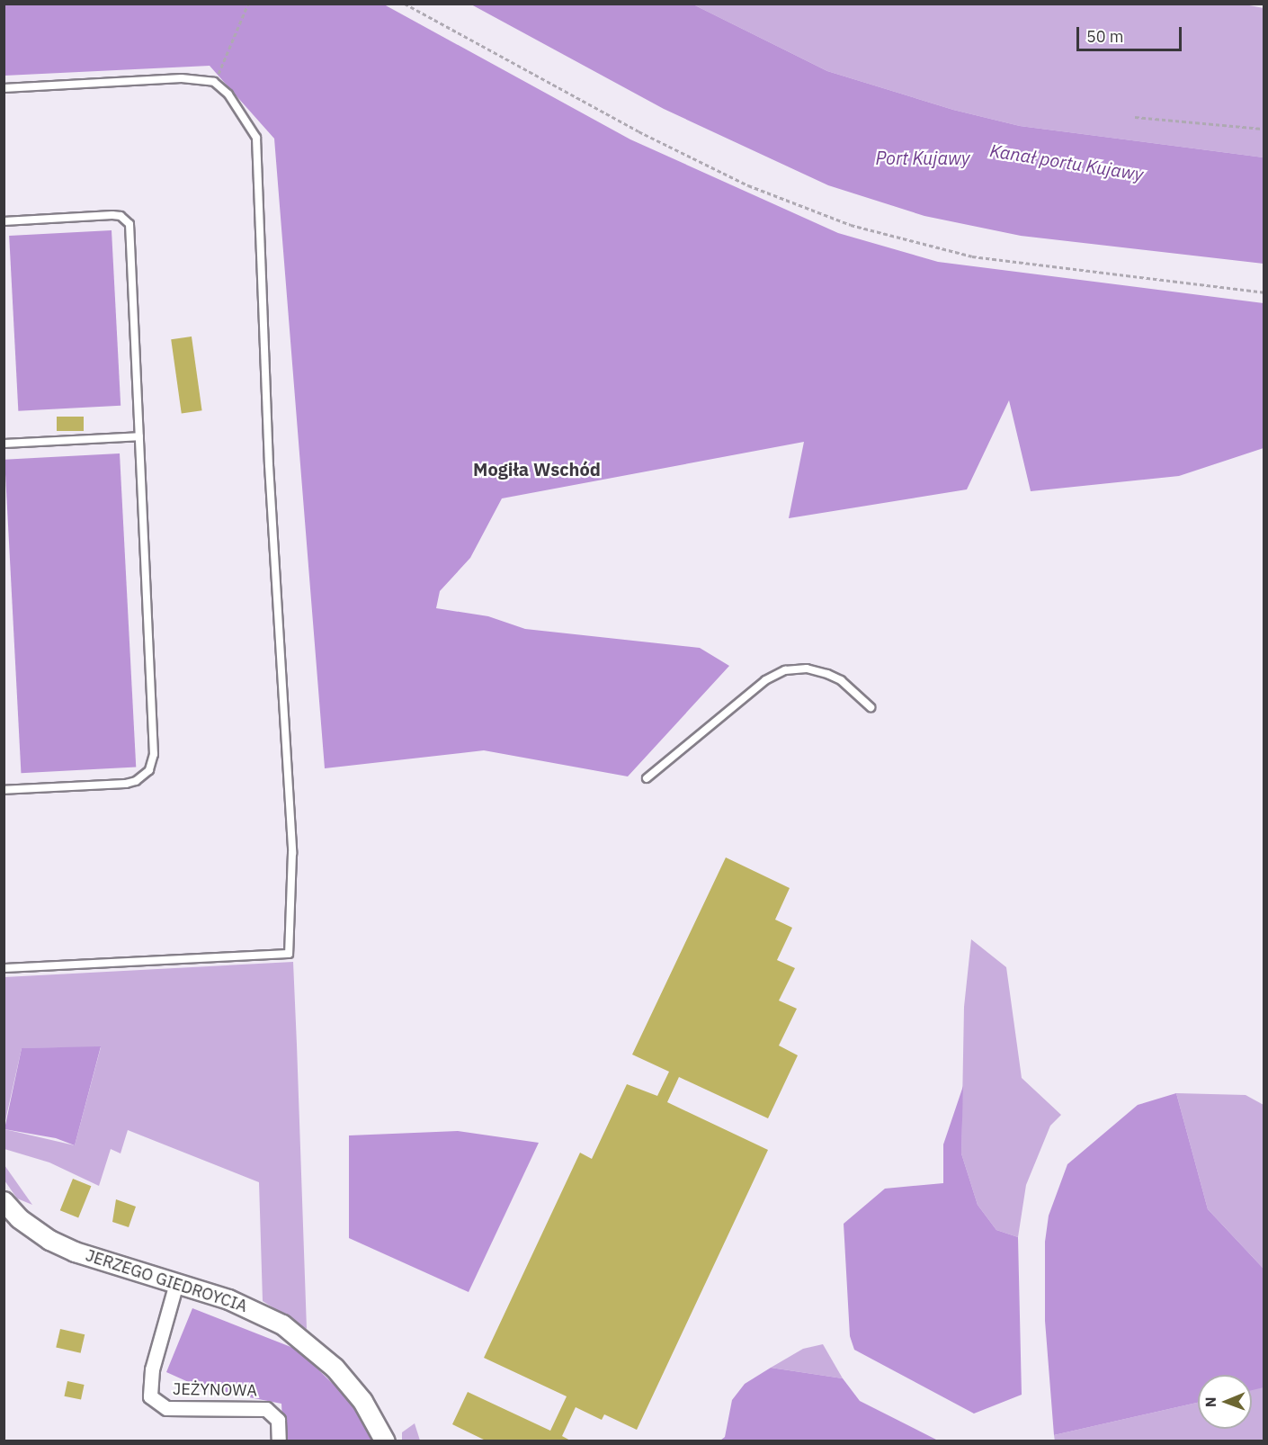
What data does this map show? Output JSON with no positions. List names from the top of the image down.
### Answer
{
  "streets": {
    "street": ["JERZEGO GIEDROYCIA", "JEŻYNOWA"]
  },
  "crossings": [
    ["JERZEGO GIEDROYCIA", "JEŻYNOWA"]
  ],
  "districts": ["Mogiła Wschód"],
  "water": ["Port Kujawy", "Kanał portu Kujawy"],
  "scale_bar": "50 m",
  "north": "left"
}
